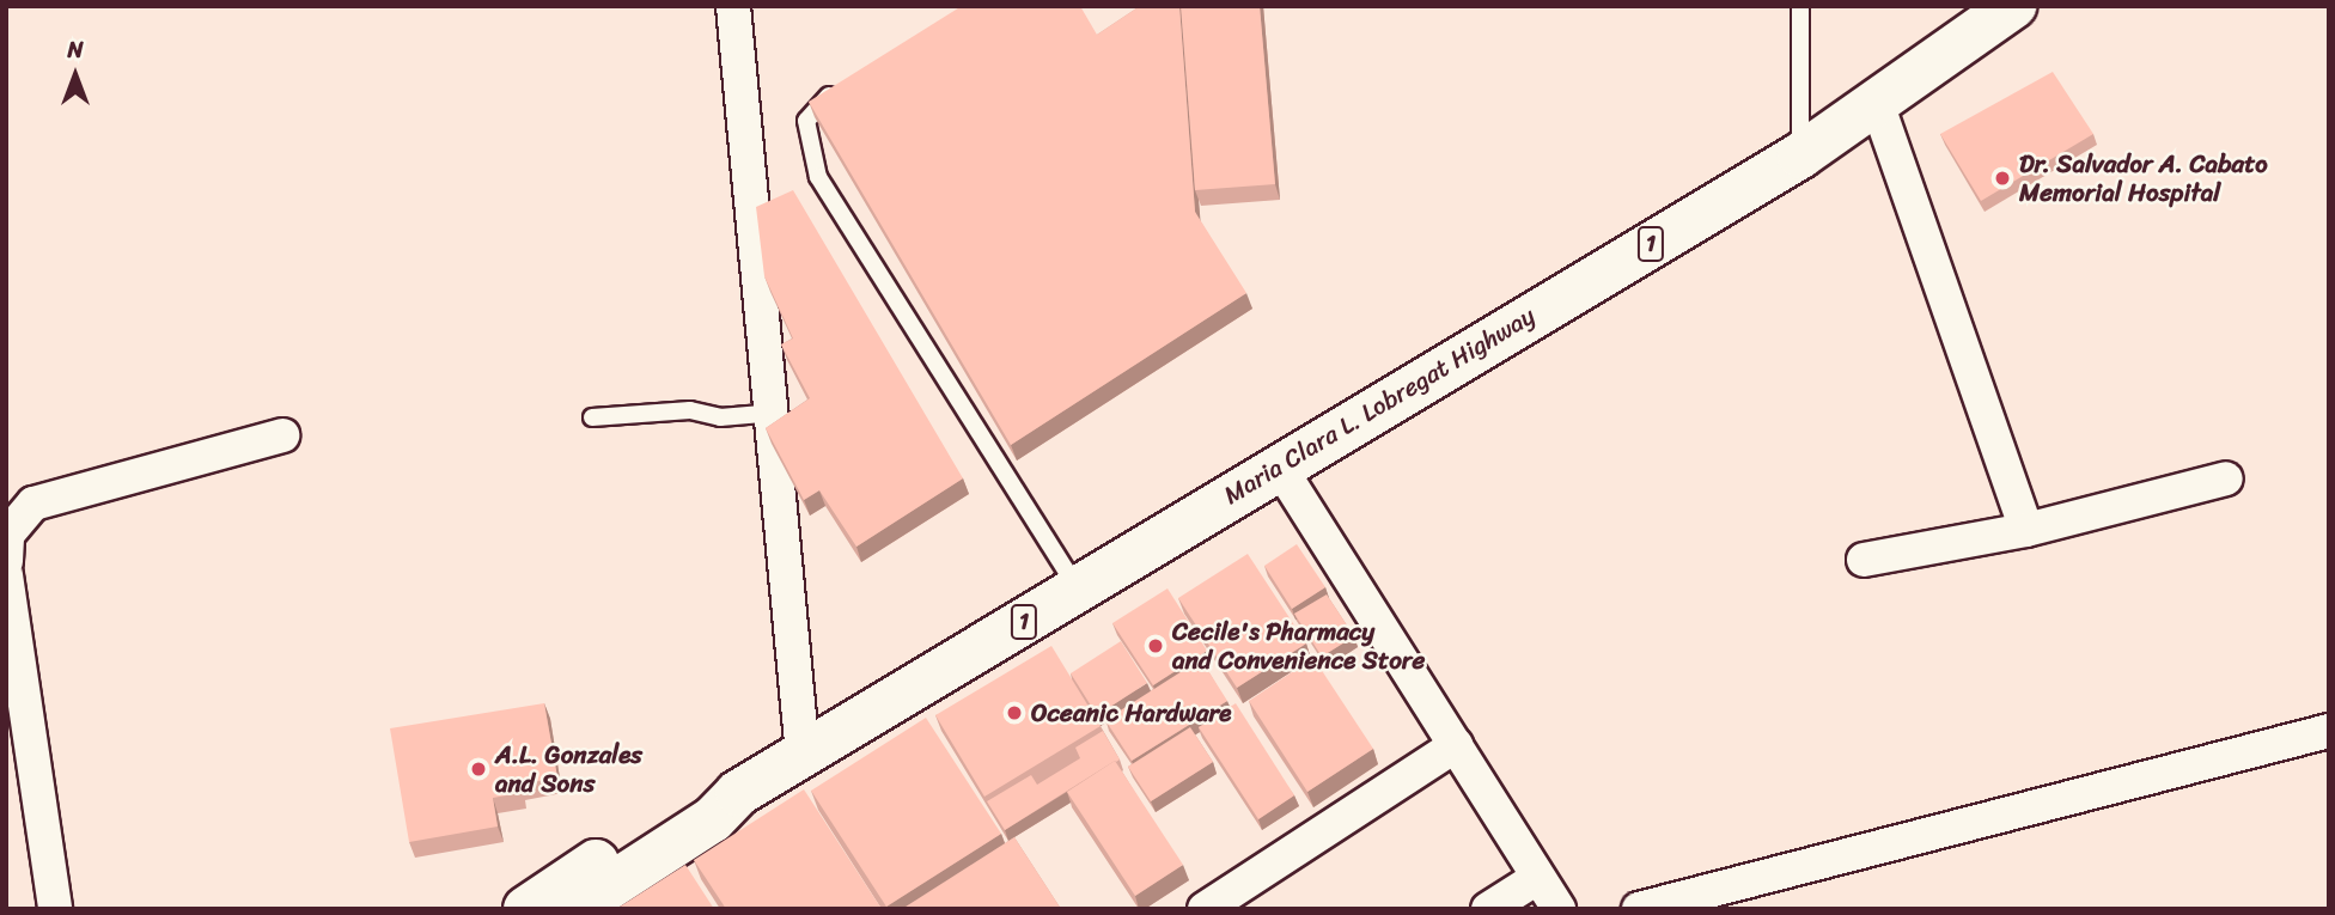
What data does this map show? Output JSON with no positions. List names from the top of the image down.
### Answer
{
  "streets": {
    "highway": ["1", "Maria Clara L. Lobregat Highway"]
  },
  "places": [
    "Dr. Salvador A. Cabato Memorial Hospital",
    "Cecile's Pharmacy and Convenience Store",
    "Oceanic Hardware",
    "A.L. Gonzales and Sons"
  ],
  "north": "top"
}
